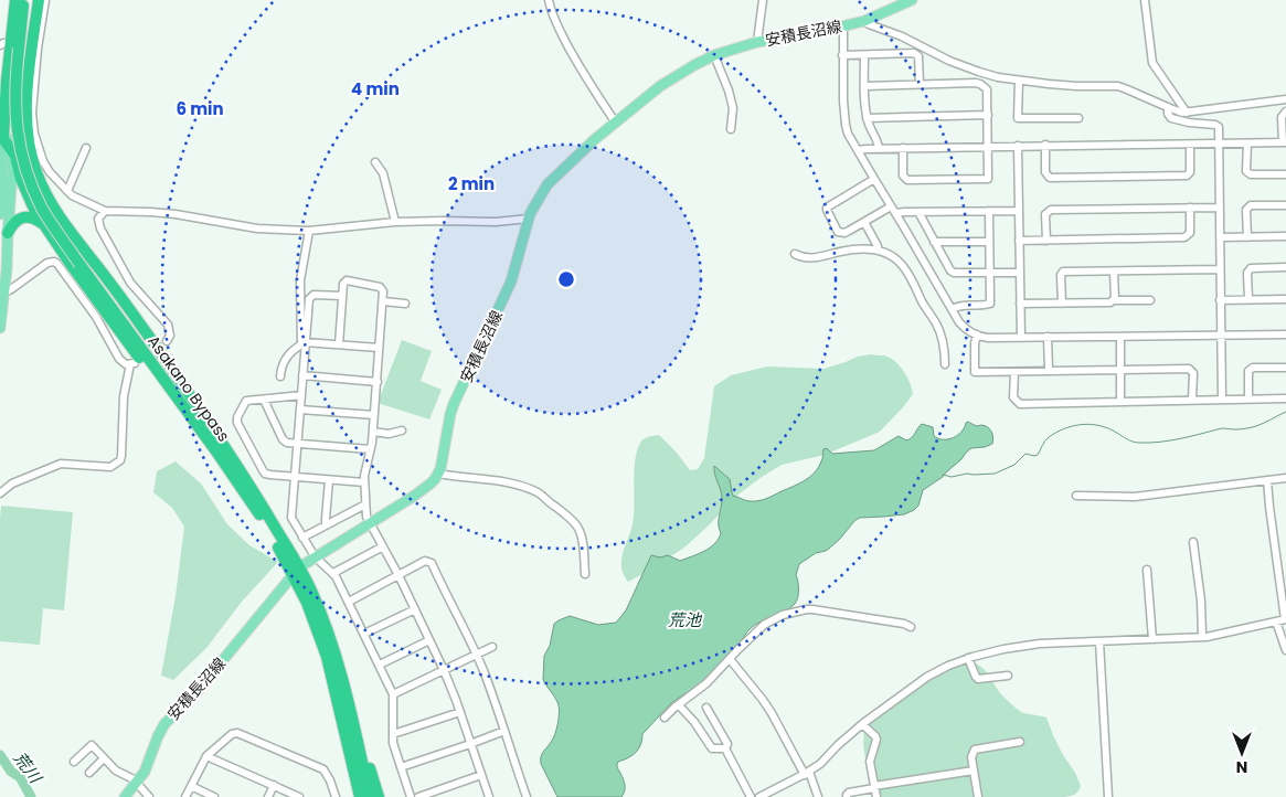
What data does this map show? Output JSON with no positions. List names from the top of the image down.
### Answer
{
  "streets": {
    "highway": ["Asakano Bypass"],
    "main road": ["安積長沼線"]
  },
  "crossings": [
    ["安積長沼線", "Asakano Bypass"]
  ],
  "water": ["荒池", "荒川"],
  "north": "bottom",
  "rings": ["4 min", "6 min", "2 min"]
}
